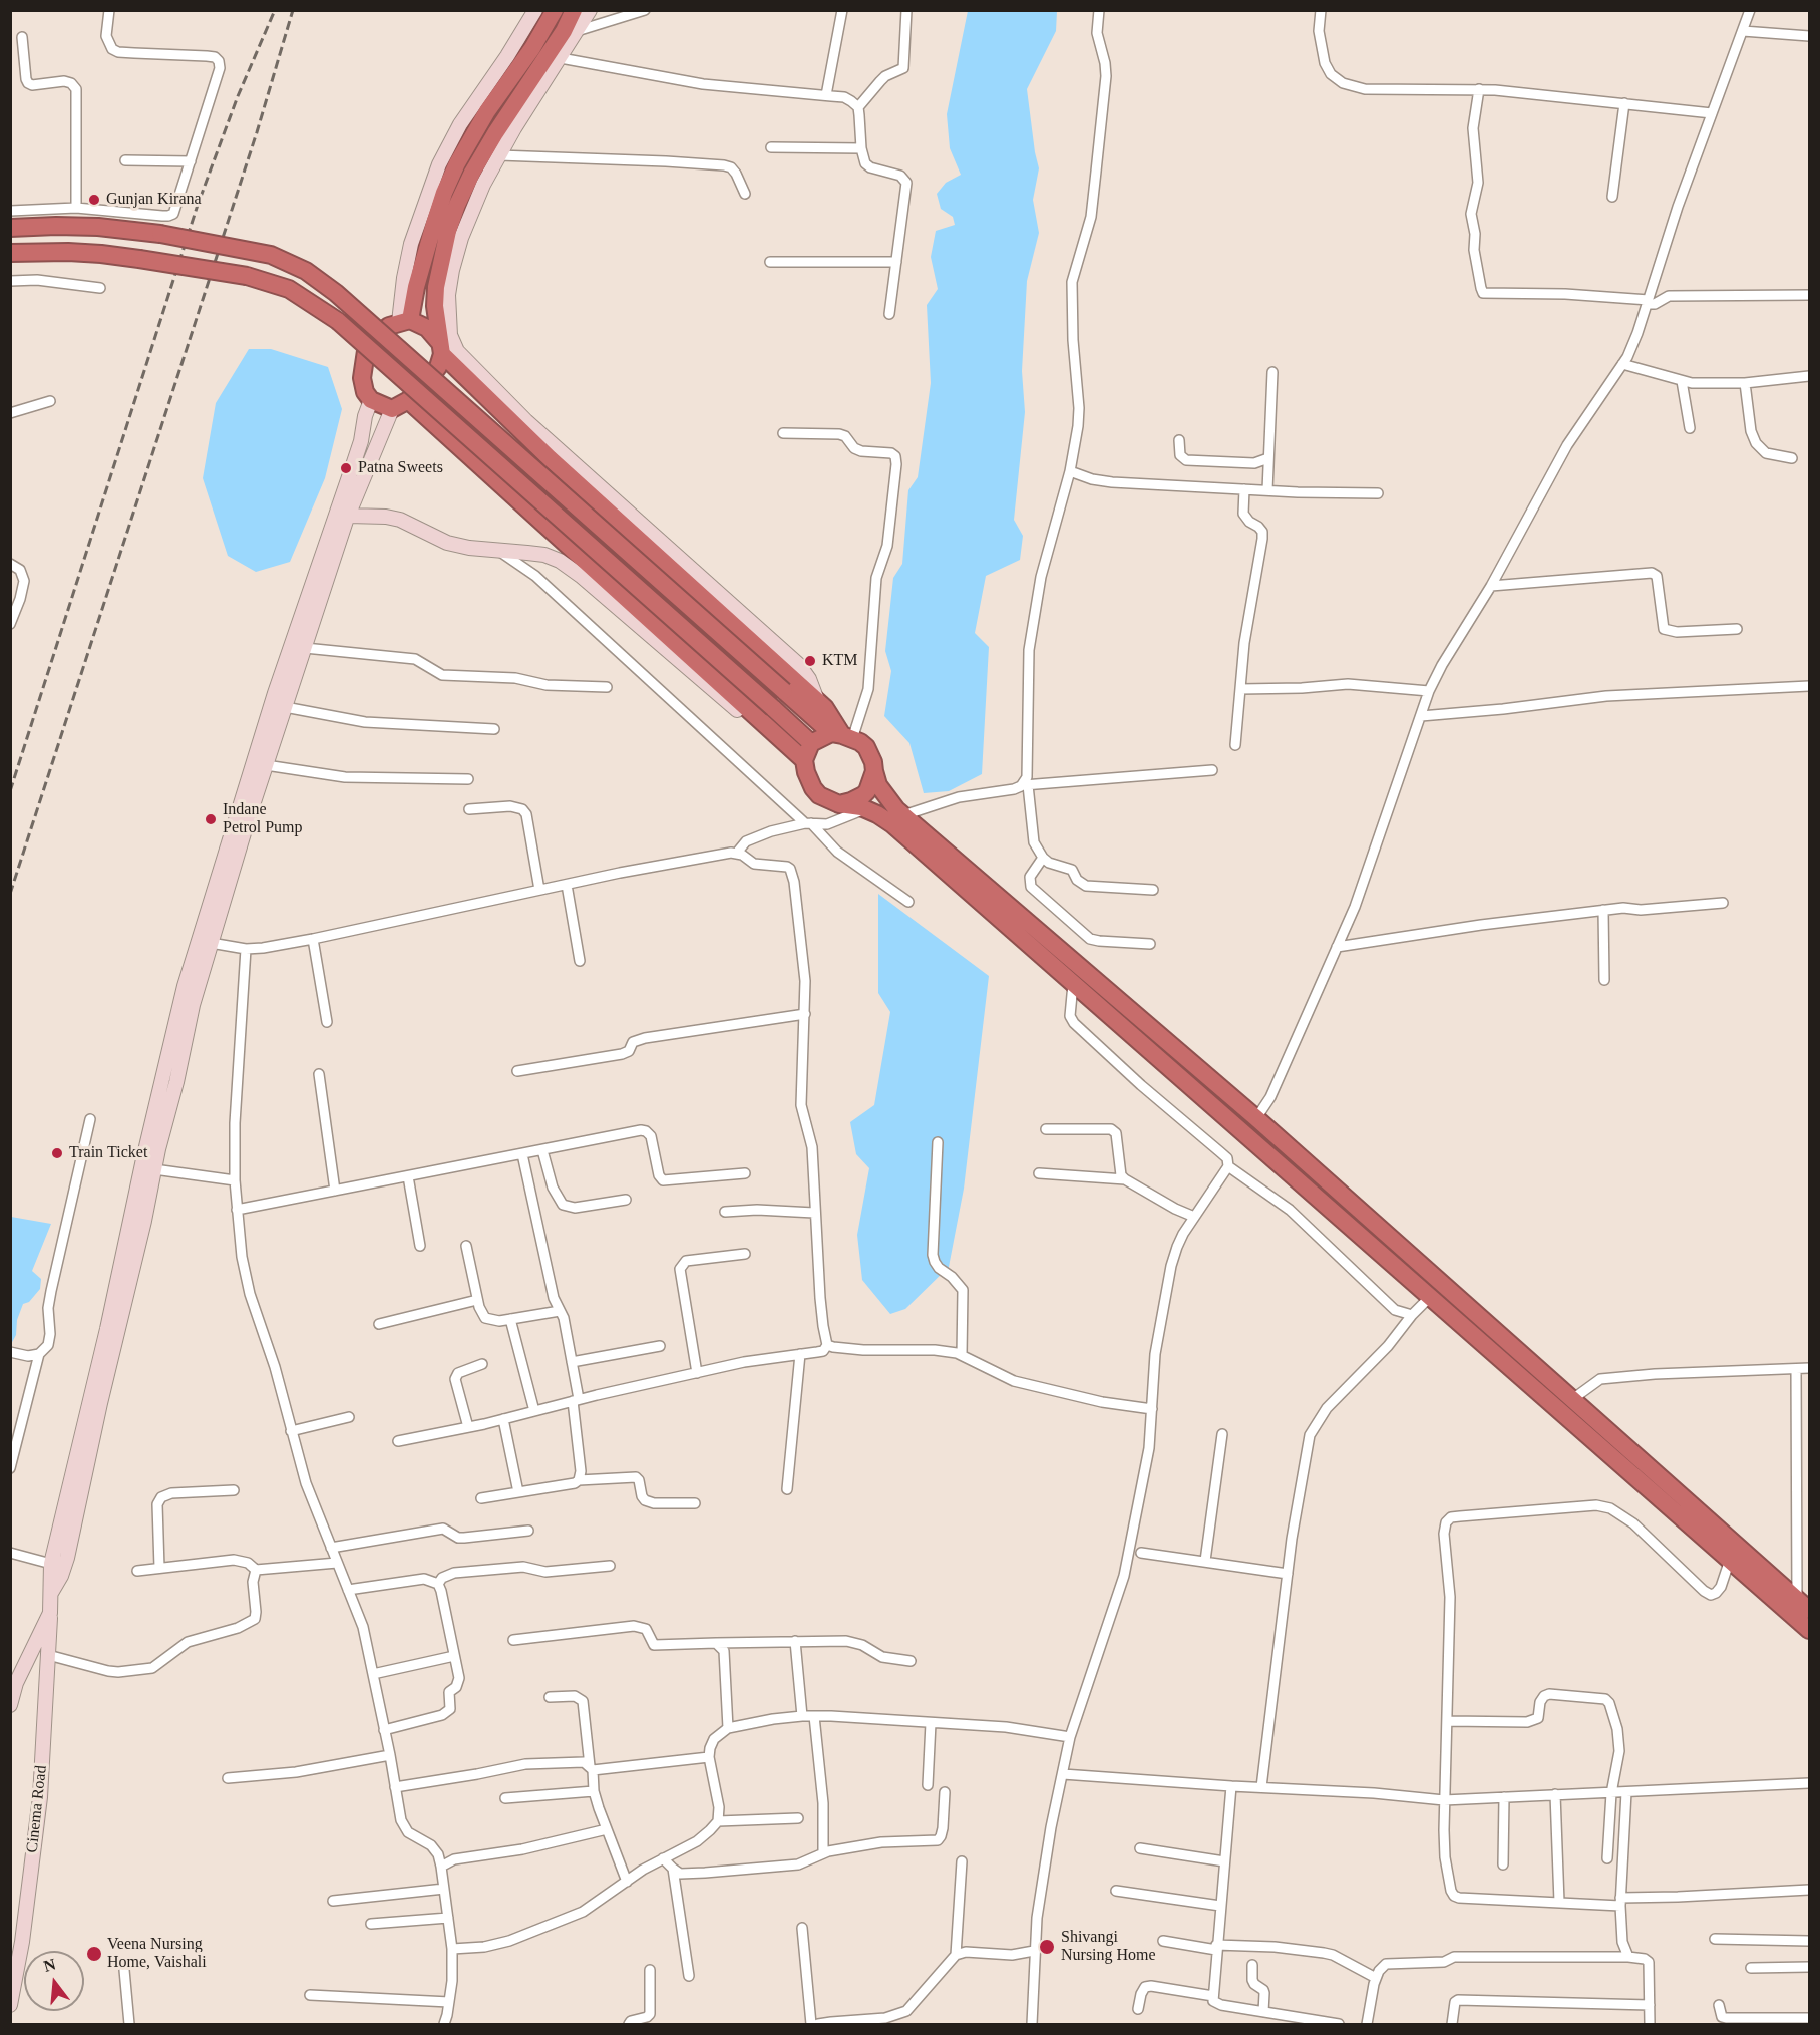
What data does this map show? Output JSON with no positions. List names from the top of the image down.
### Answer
{
  "streets": {
    "main road": ["Cinema Road"]
  },
  "places": [
    "Gunjan Kirana",
    "Patna Sweets",
    "KTM",
    "Indane Petrol Pump",
    "Train Ticket",
    "Shivangi Nursing Home",
    "Veena Nursing Home, Vaishali"
  ],
  "north": "top"
}
